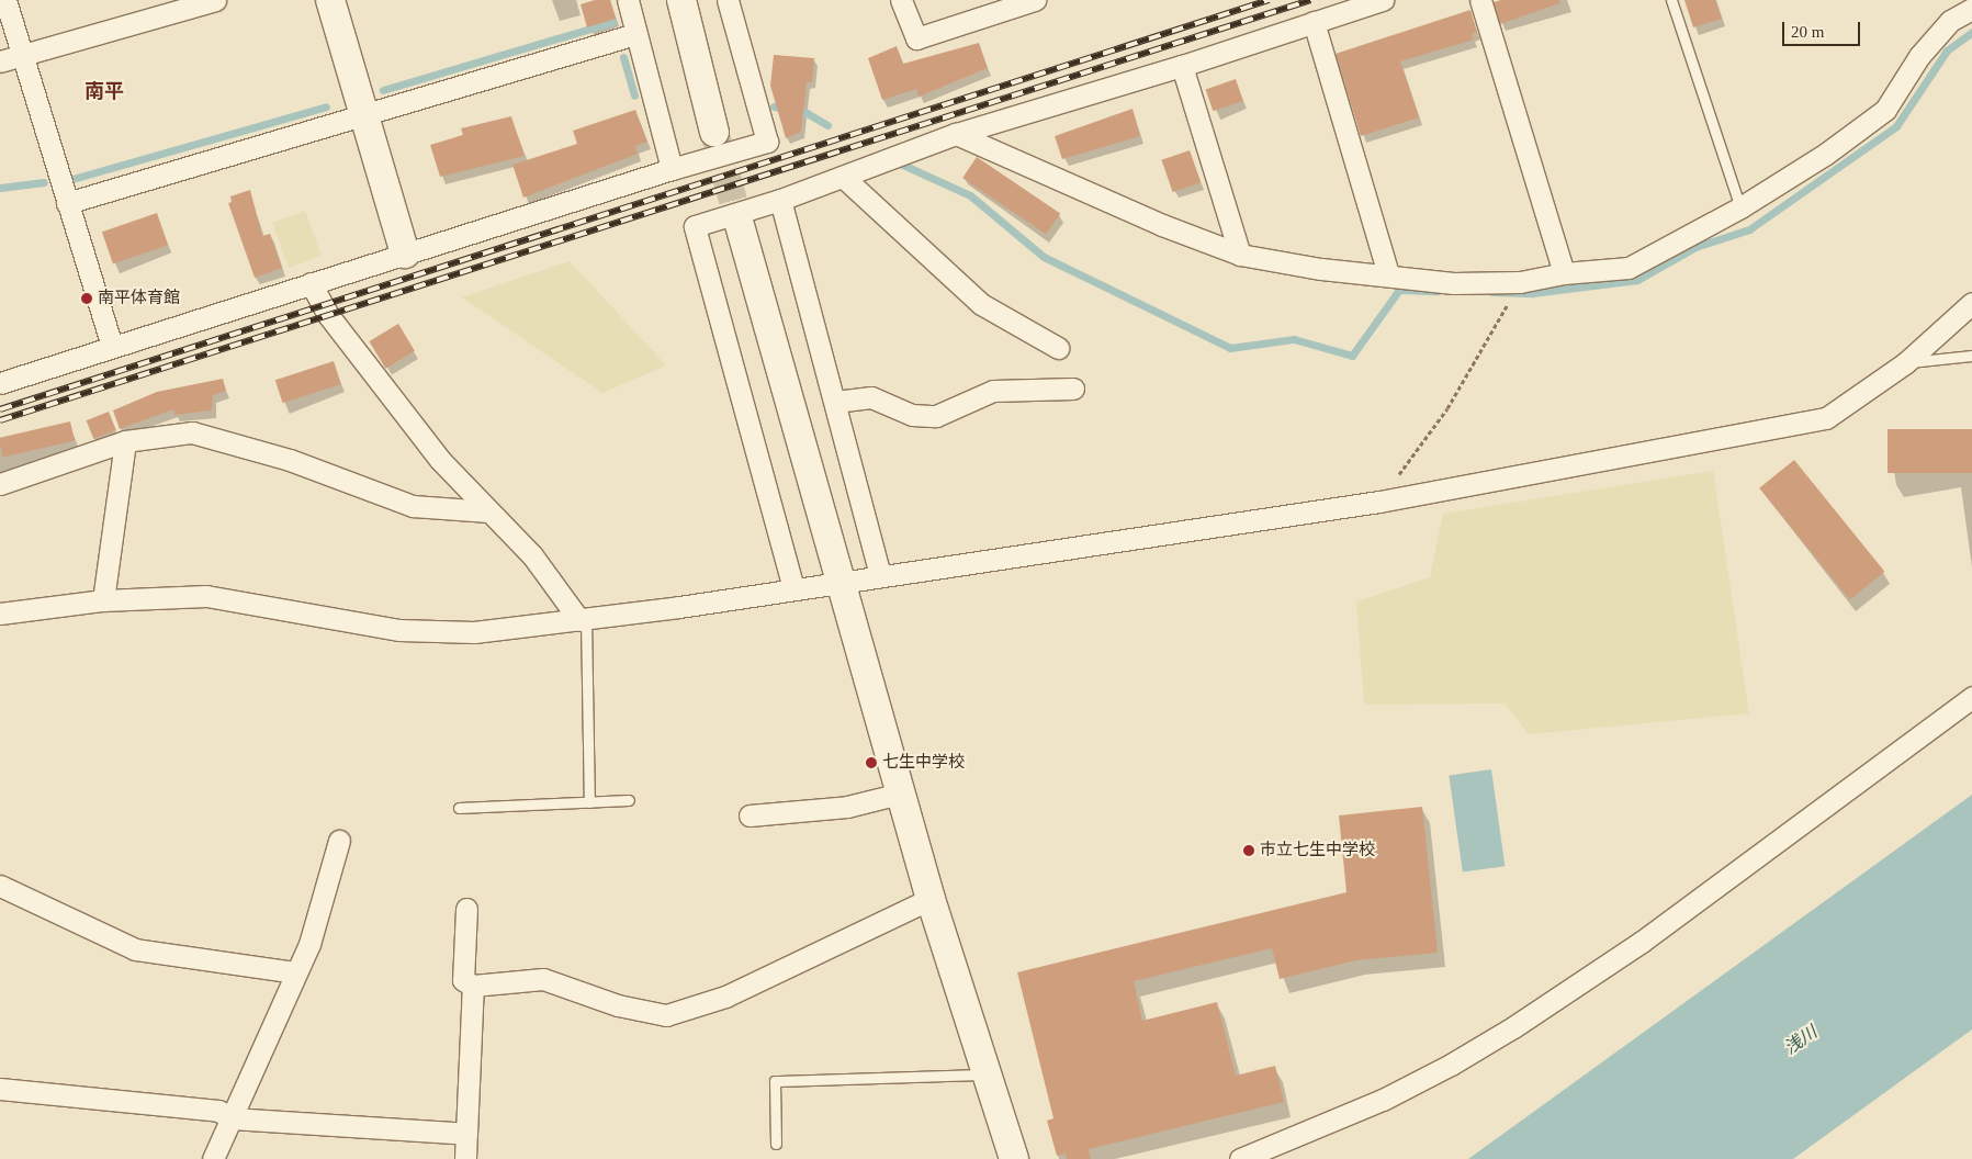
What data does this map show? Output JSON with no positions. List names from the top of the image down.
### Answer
{
  "districts": ["南平"],
  "water": ["浅川"],
  "places": ["南平体育館", "七生中学校", "市立七生中学校"],
  "scale_bar": "20 m"
}
